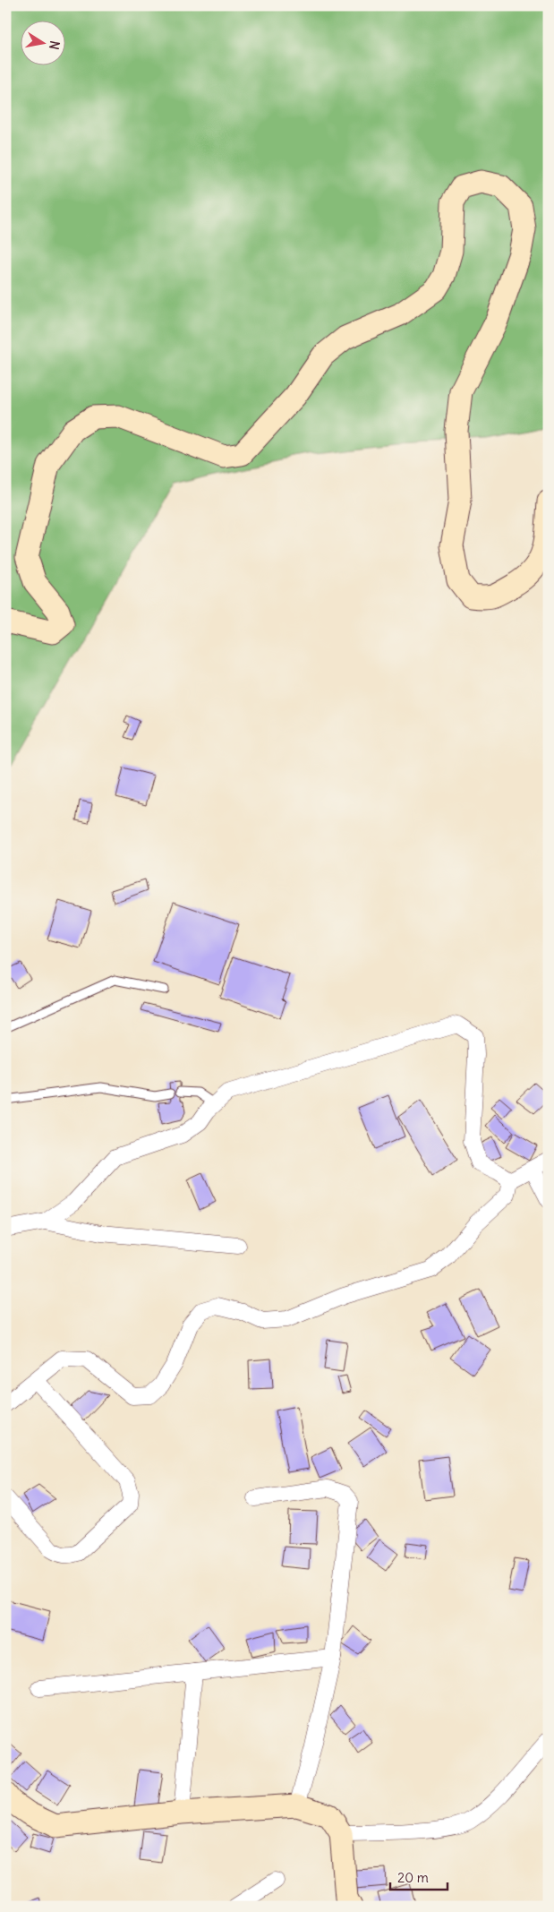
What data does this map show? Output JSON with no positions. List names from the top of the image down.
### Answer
{
  "scale_bar": "20 m",
  "north": "right"
}
